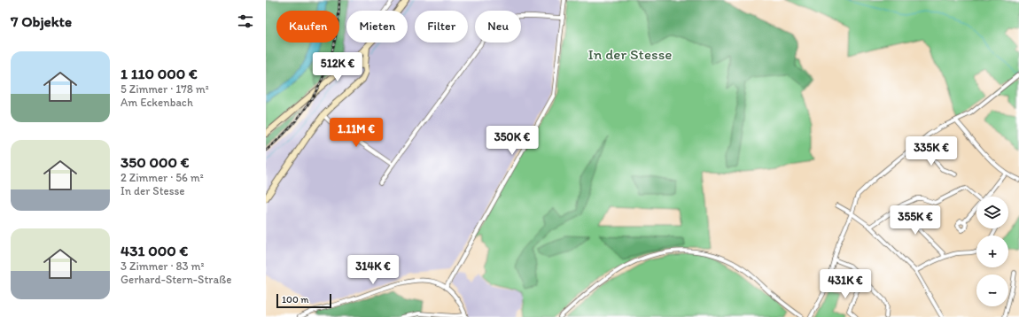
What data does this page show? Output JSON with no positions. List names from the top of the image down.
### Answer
{
  "parks": ["In der Stesse"],
  "scale_bar": "100 m",
  "page": {
    "heading": "7 Objekte",
    "chip": [
      "Kaufen",
      "Mieten",
      "Filter",
      "Neu"
    ],
    "list": [
      {
        "name": "1 110 000 €",
        "note": "5 Zimmer · 178 m² · Am Eckenbach"
      },
      {
        "name": "350 000 €",
        "note": "2 Zimmer · 56 m² · In der Stesse"
      },
      {
        "name": "431 000 €",
        "note": "3 Zimmer · 83 m² · Gerhard-Stern-Straße"
      }
    ],
    "price": [
      "512K €",
      "1.11M €",
      "350K €",
      "335K €",
      "355K €",
      "314K €",
      "431K €"
    ],
    "map_buttons": ["+", "−"],
    "scale": "100 m"
  }
}
